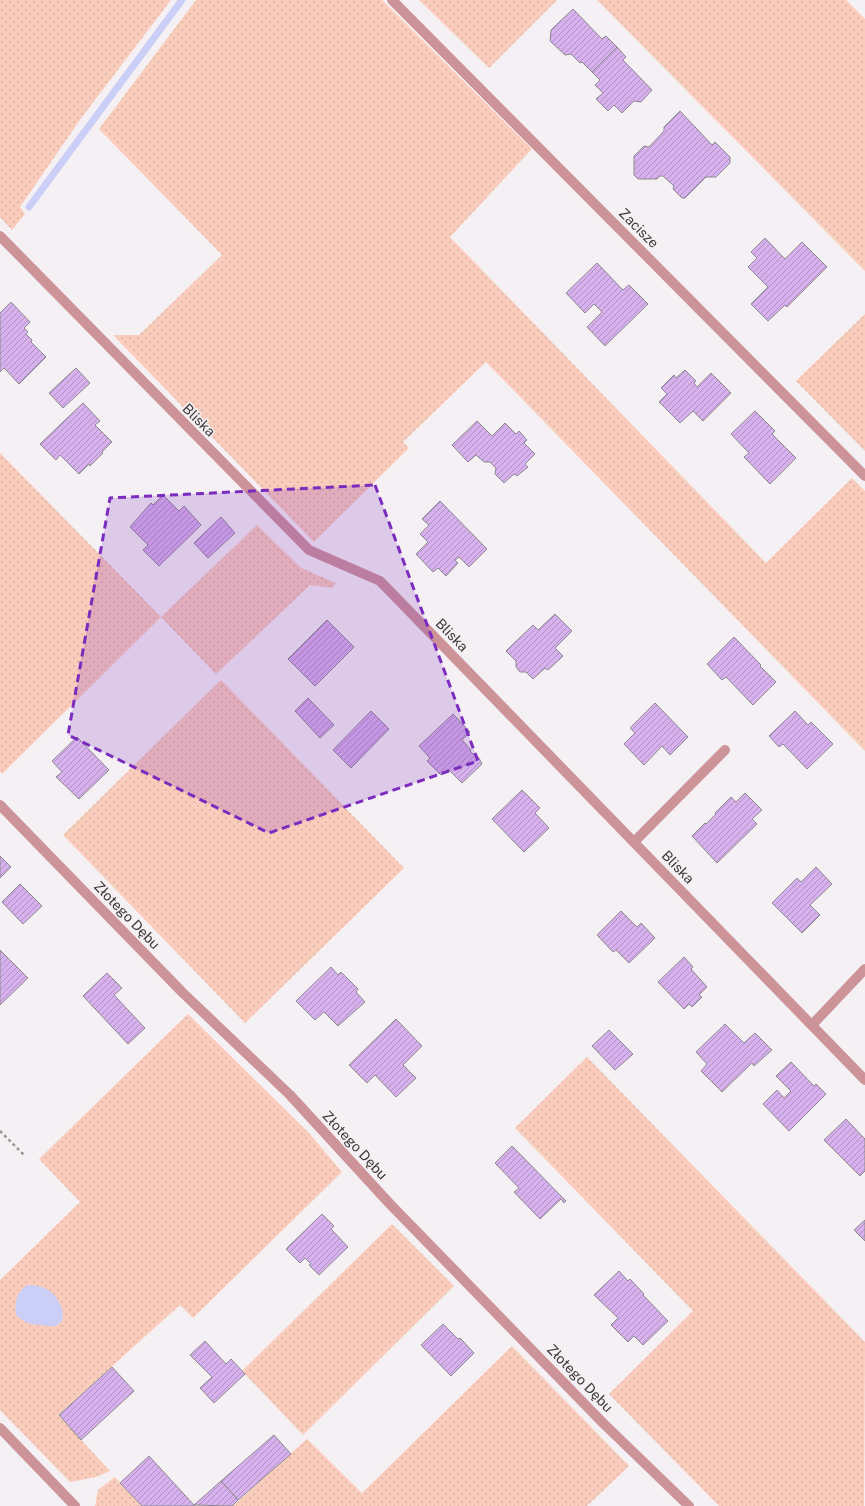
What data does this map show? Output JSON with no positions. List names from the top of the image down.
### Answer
{
  "streets": {
    "street": ["Zacisze", "Bliska", "Złotego Dębu"]
  }
}
